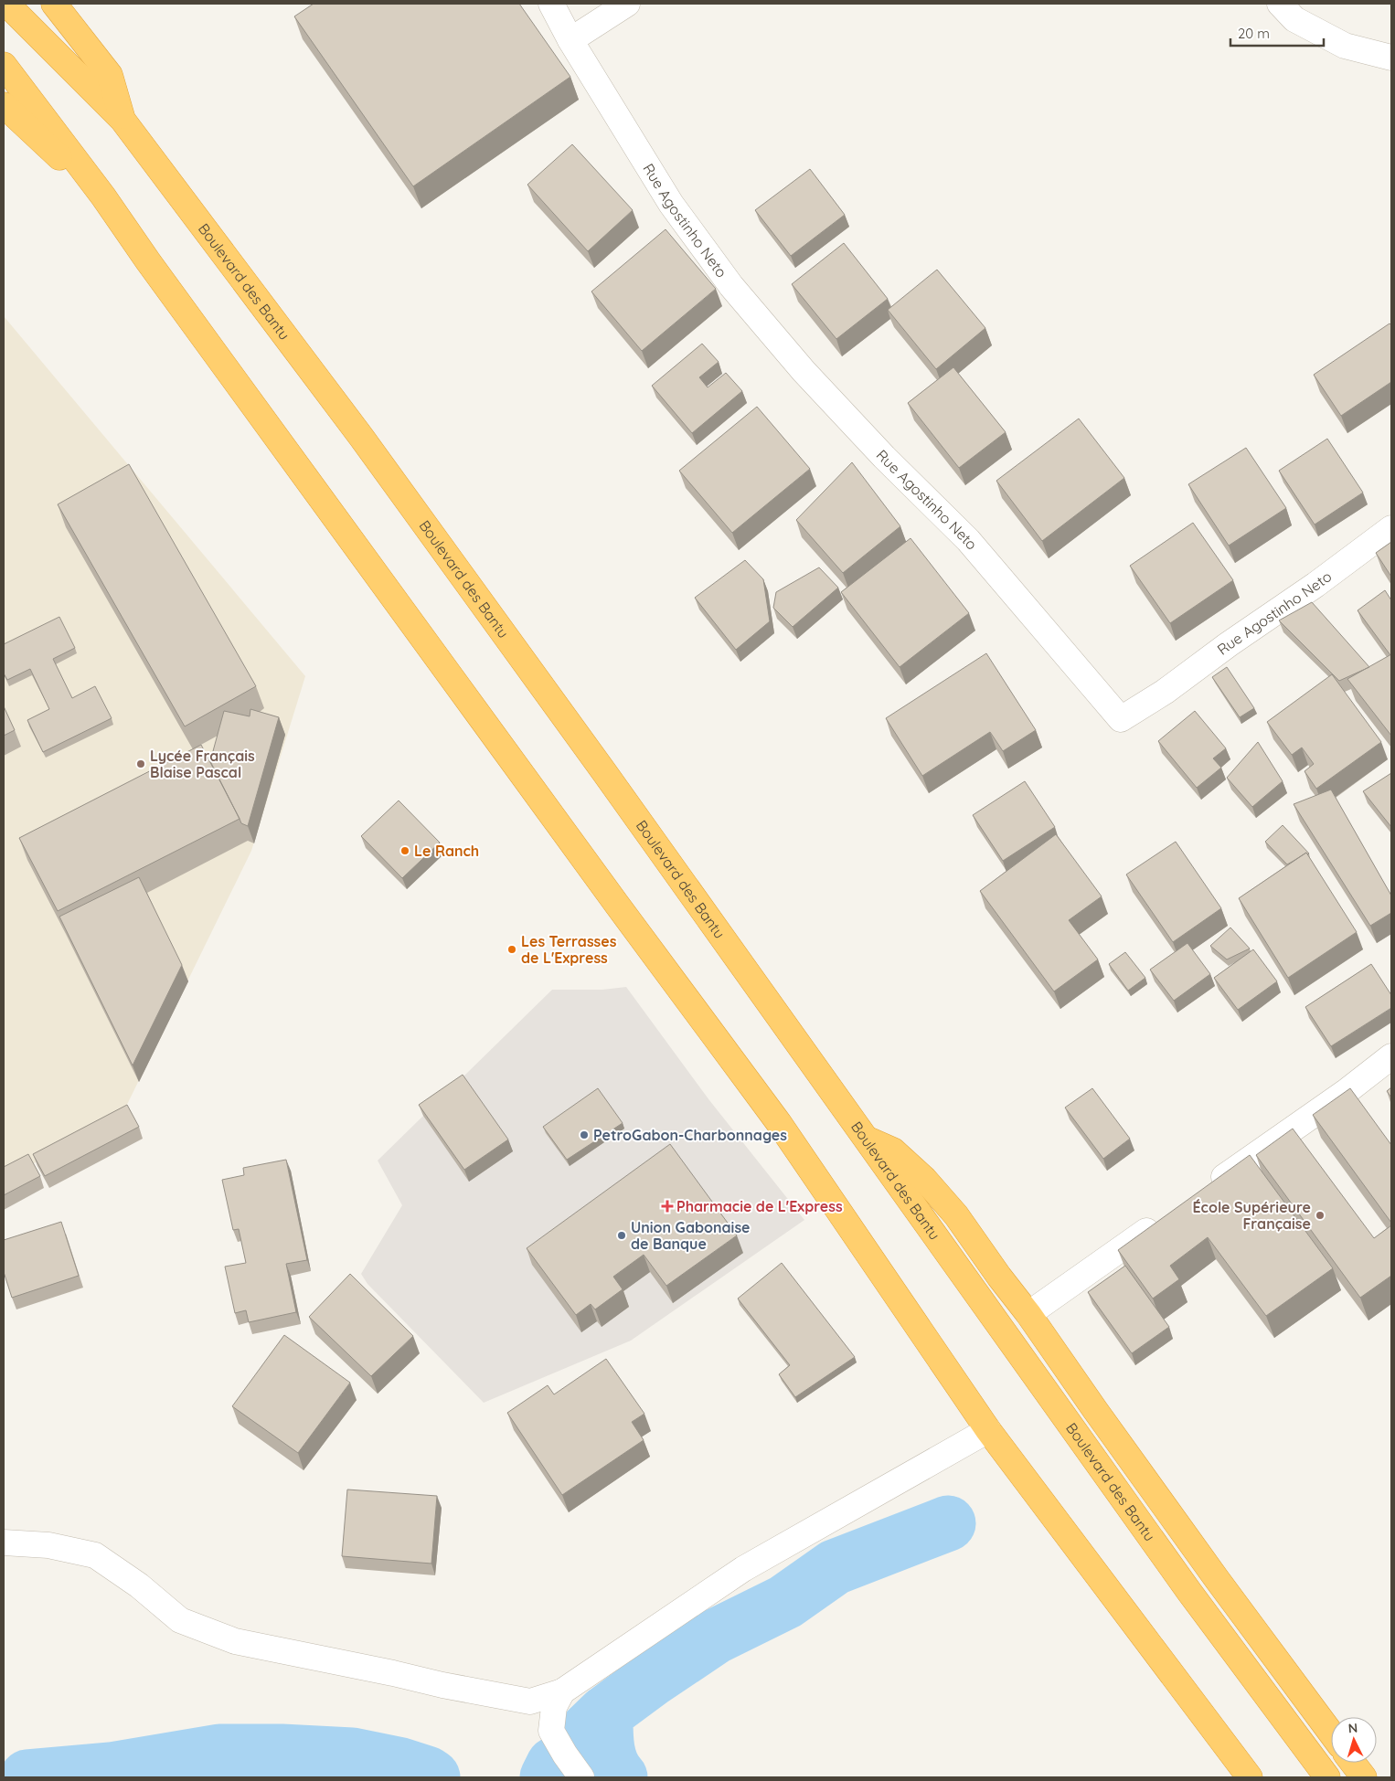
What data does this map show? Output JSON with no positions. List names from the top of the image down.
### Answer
{
  "streets": {
    "highway": ["Boulevard des Bantu"],
    "street": ["Rue Agostinho Neto"]
  },
  "places": {
    "other": [
      "Lycée Français Blaise Pascal",
      "Le Ranch",
      "Les Terrasses de L'Express",
      "PetroGabon-Charbonnages",
      "École Supérieure Française",
      "Union Gabonaise de Banque"
    ],
    "health": ["Pharmacie de L'Express"]
  },
  "scale_bar": "20 m",
  "north": "top"
}
